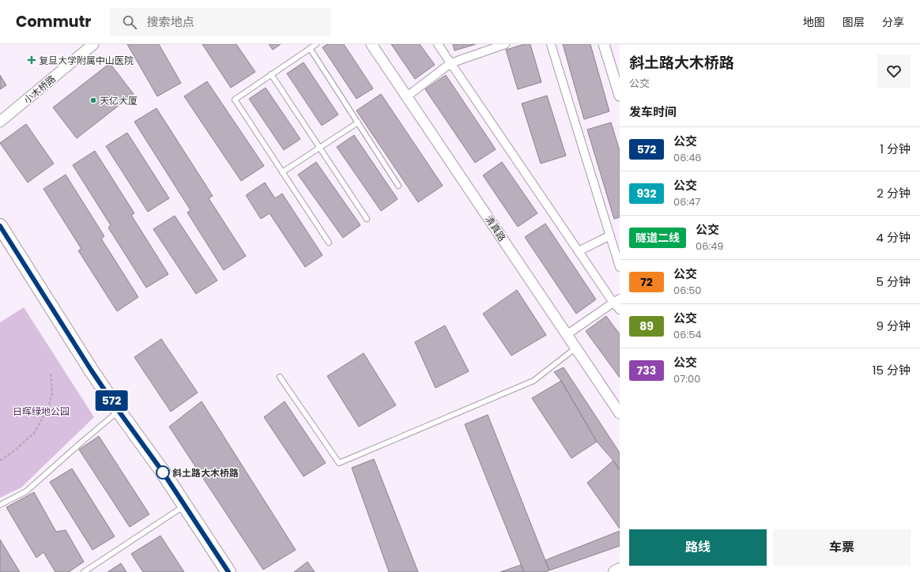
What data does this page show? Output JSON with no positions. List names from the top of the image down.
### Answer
{
  "streets": {
    "street": ["小木桥路", "清真路"]
  },
  "parks": ["日晖绿地公园"],
  "places": {
    "health": ["复旦大学附属中山医院"],
    "other": ["天亿大厦", "斜土路大木桥路"]
  },
  "lines": ["bus line 572"],
  "page": {
    "header": "Commutr",
    "search": "搜索地点",
    "nav": ["地图", "图层", "分享"],
    "on_map": "572",
    "heading": [
      ["斜土路大木桥路", "公交"],
      "发车时间"
    ],
    "list": [
      {
        "mark": "572",
        "name": "公交",
        "note": "06:46",
        "value": "1 分钟"
      },
      {
        "mark": "932",
        "name": "公交",
        "note": "06:47",
        "value": "2 分钟"
      },
      {
        "mark": "隧道二线",
        "name": "公交",
        "note": "06:49",
        "value": "4 分钟"
      },
      {
        "mark": "72",
        "name": "公交",
        "note": "06:50",
        "value": "5 分钟"
      },
      {
        "mark": "89",
        "name": "公交",
        "note": "06:54",
        "value": "9 分钟"
      },
      {
        "mark": "733",
        "name": "公交",
        "note": "07:00",
        "value": "15 分钟"
      }
    ],
    "buttons": ["路线", "车票"]
  }
}
